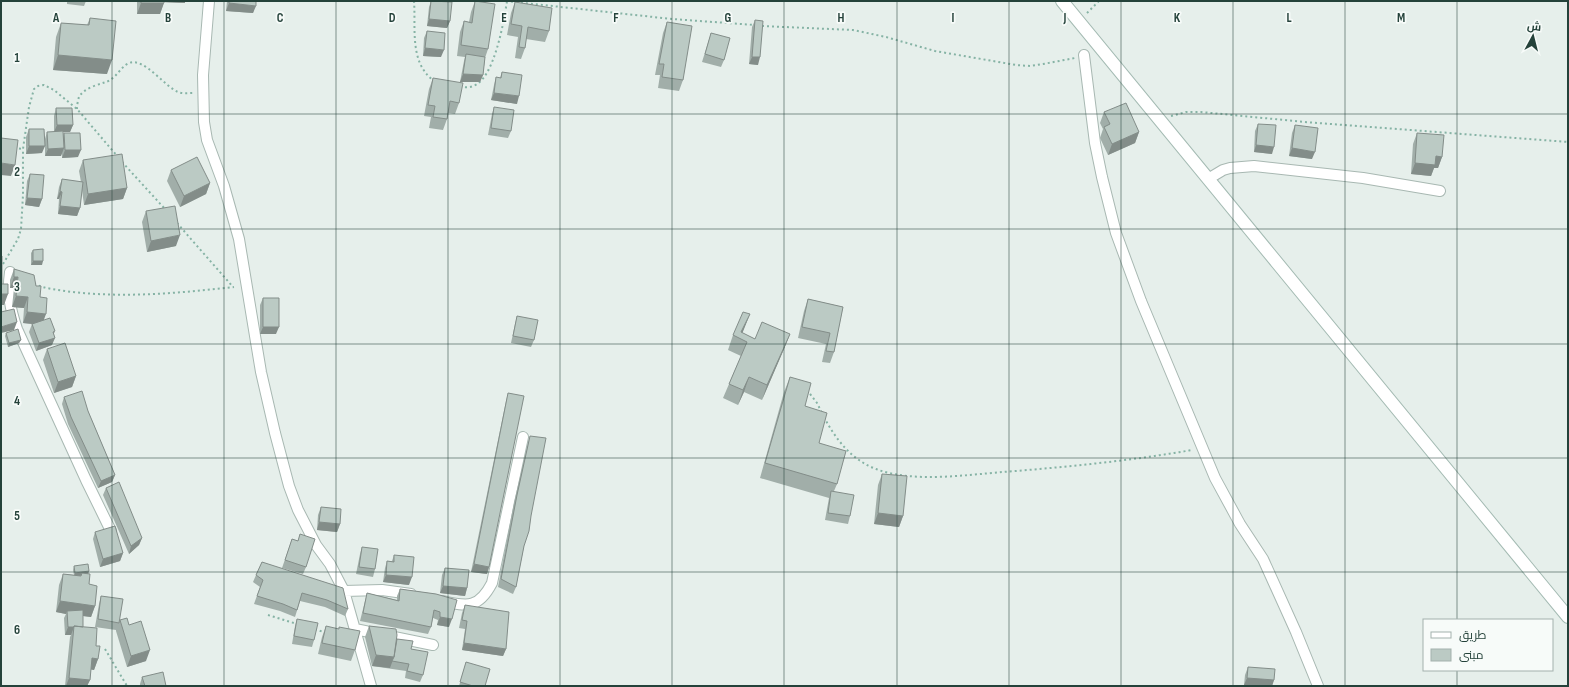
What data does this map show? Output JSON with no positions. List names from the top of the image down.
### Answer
{
  "legend": ["طريق", "مبنى"],
  "north": "top",
  "grid": {
    "columns": [
      "A",
      "B",
      "C",
      "D",
      "E",
      "F",
      "G",
      "H",
      "I",
      "J",
      "K",
      "L",
      "M"
    ],
    "rows": [
      "1",
      "2",
      "3",
      "4",
      "5",
      "6"
    ]
  }
}
